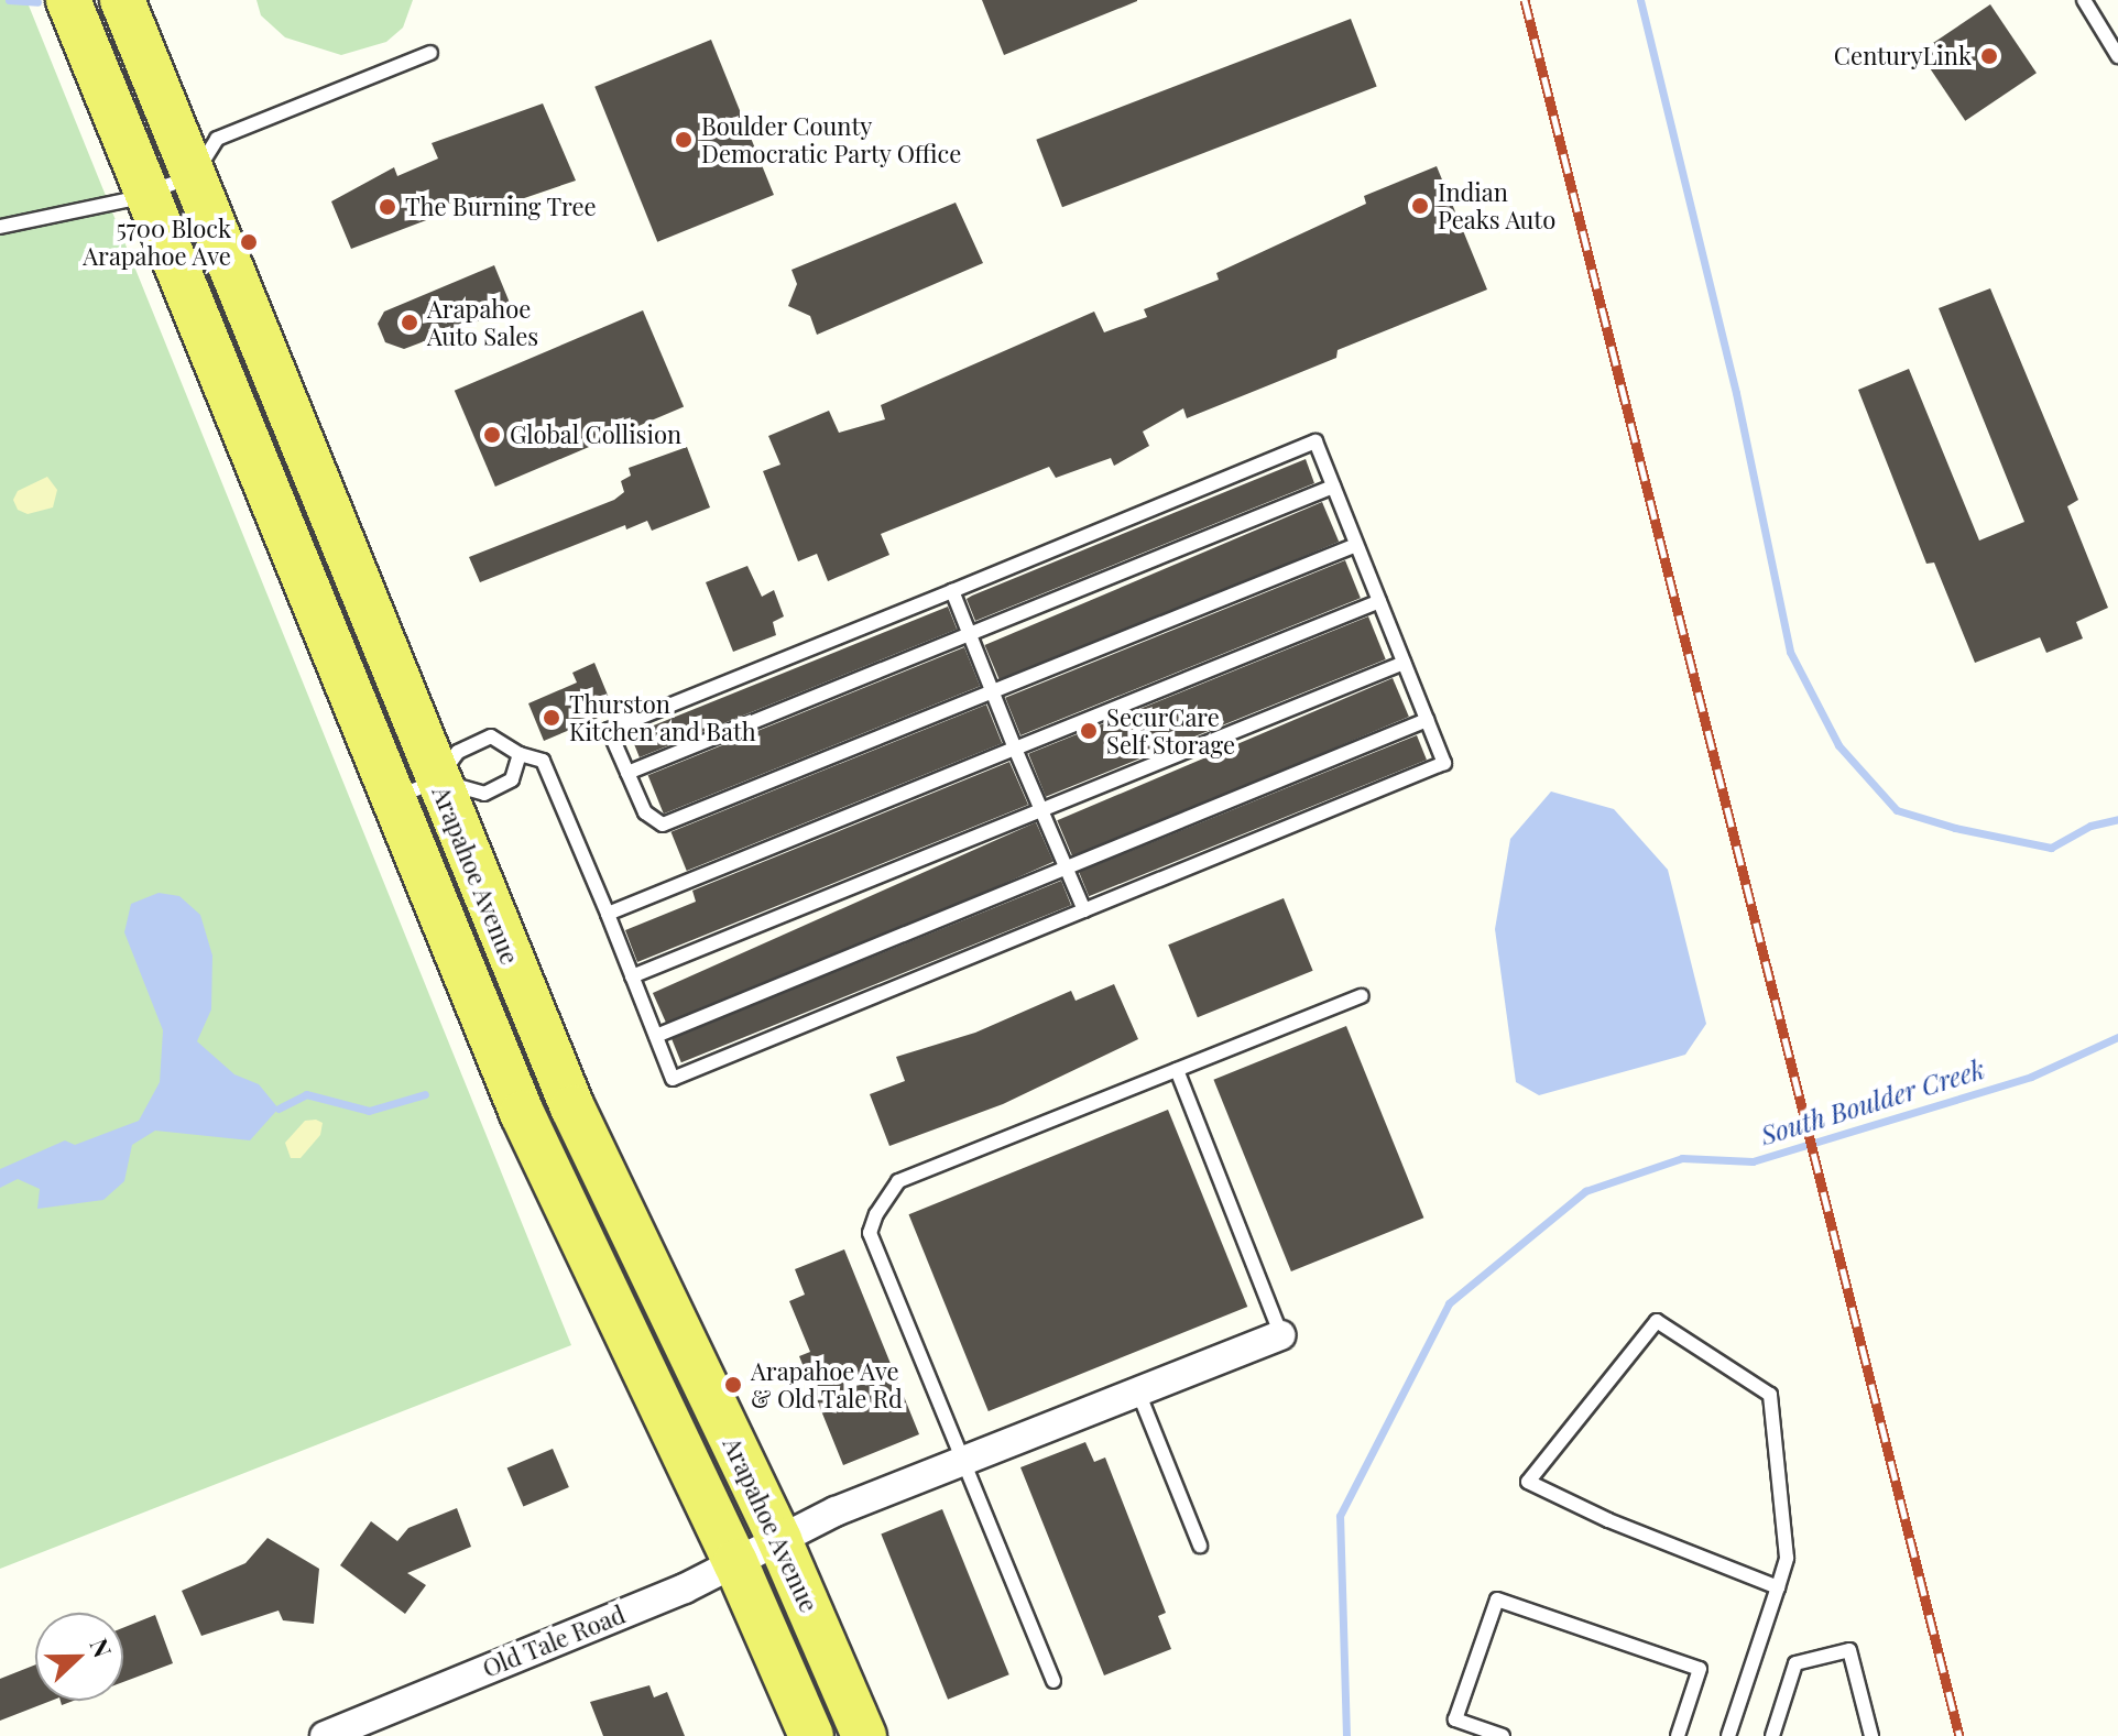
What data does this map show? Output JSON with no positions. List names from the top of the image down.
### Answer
{
  "streets": {
    "main road": ["Arapahoe Avenue"],
    "street": ["Old Tale Road"]
  },
  "crossings": [
    ["Arapahoe Avenue", "Old Tale Road"]
  ],
  "water": ["South Boulder Creek"],
  "places": [
    "CenturyLink",
    "Boulder County Democratic Party Office",
    "Indian Peaks Auto",
    "The Burning Tree",
    "5700 Block Arapahoe Ave",
    "Arapahoe Auto Sales",
    "Global Collision",
    "Thurston Kitchen and Bath",
    "SecurCare Self Storage",
    "Arapahoe Ave & Old Tale Rd"
  ],
  "north": "right"
}
